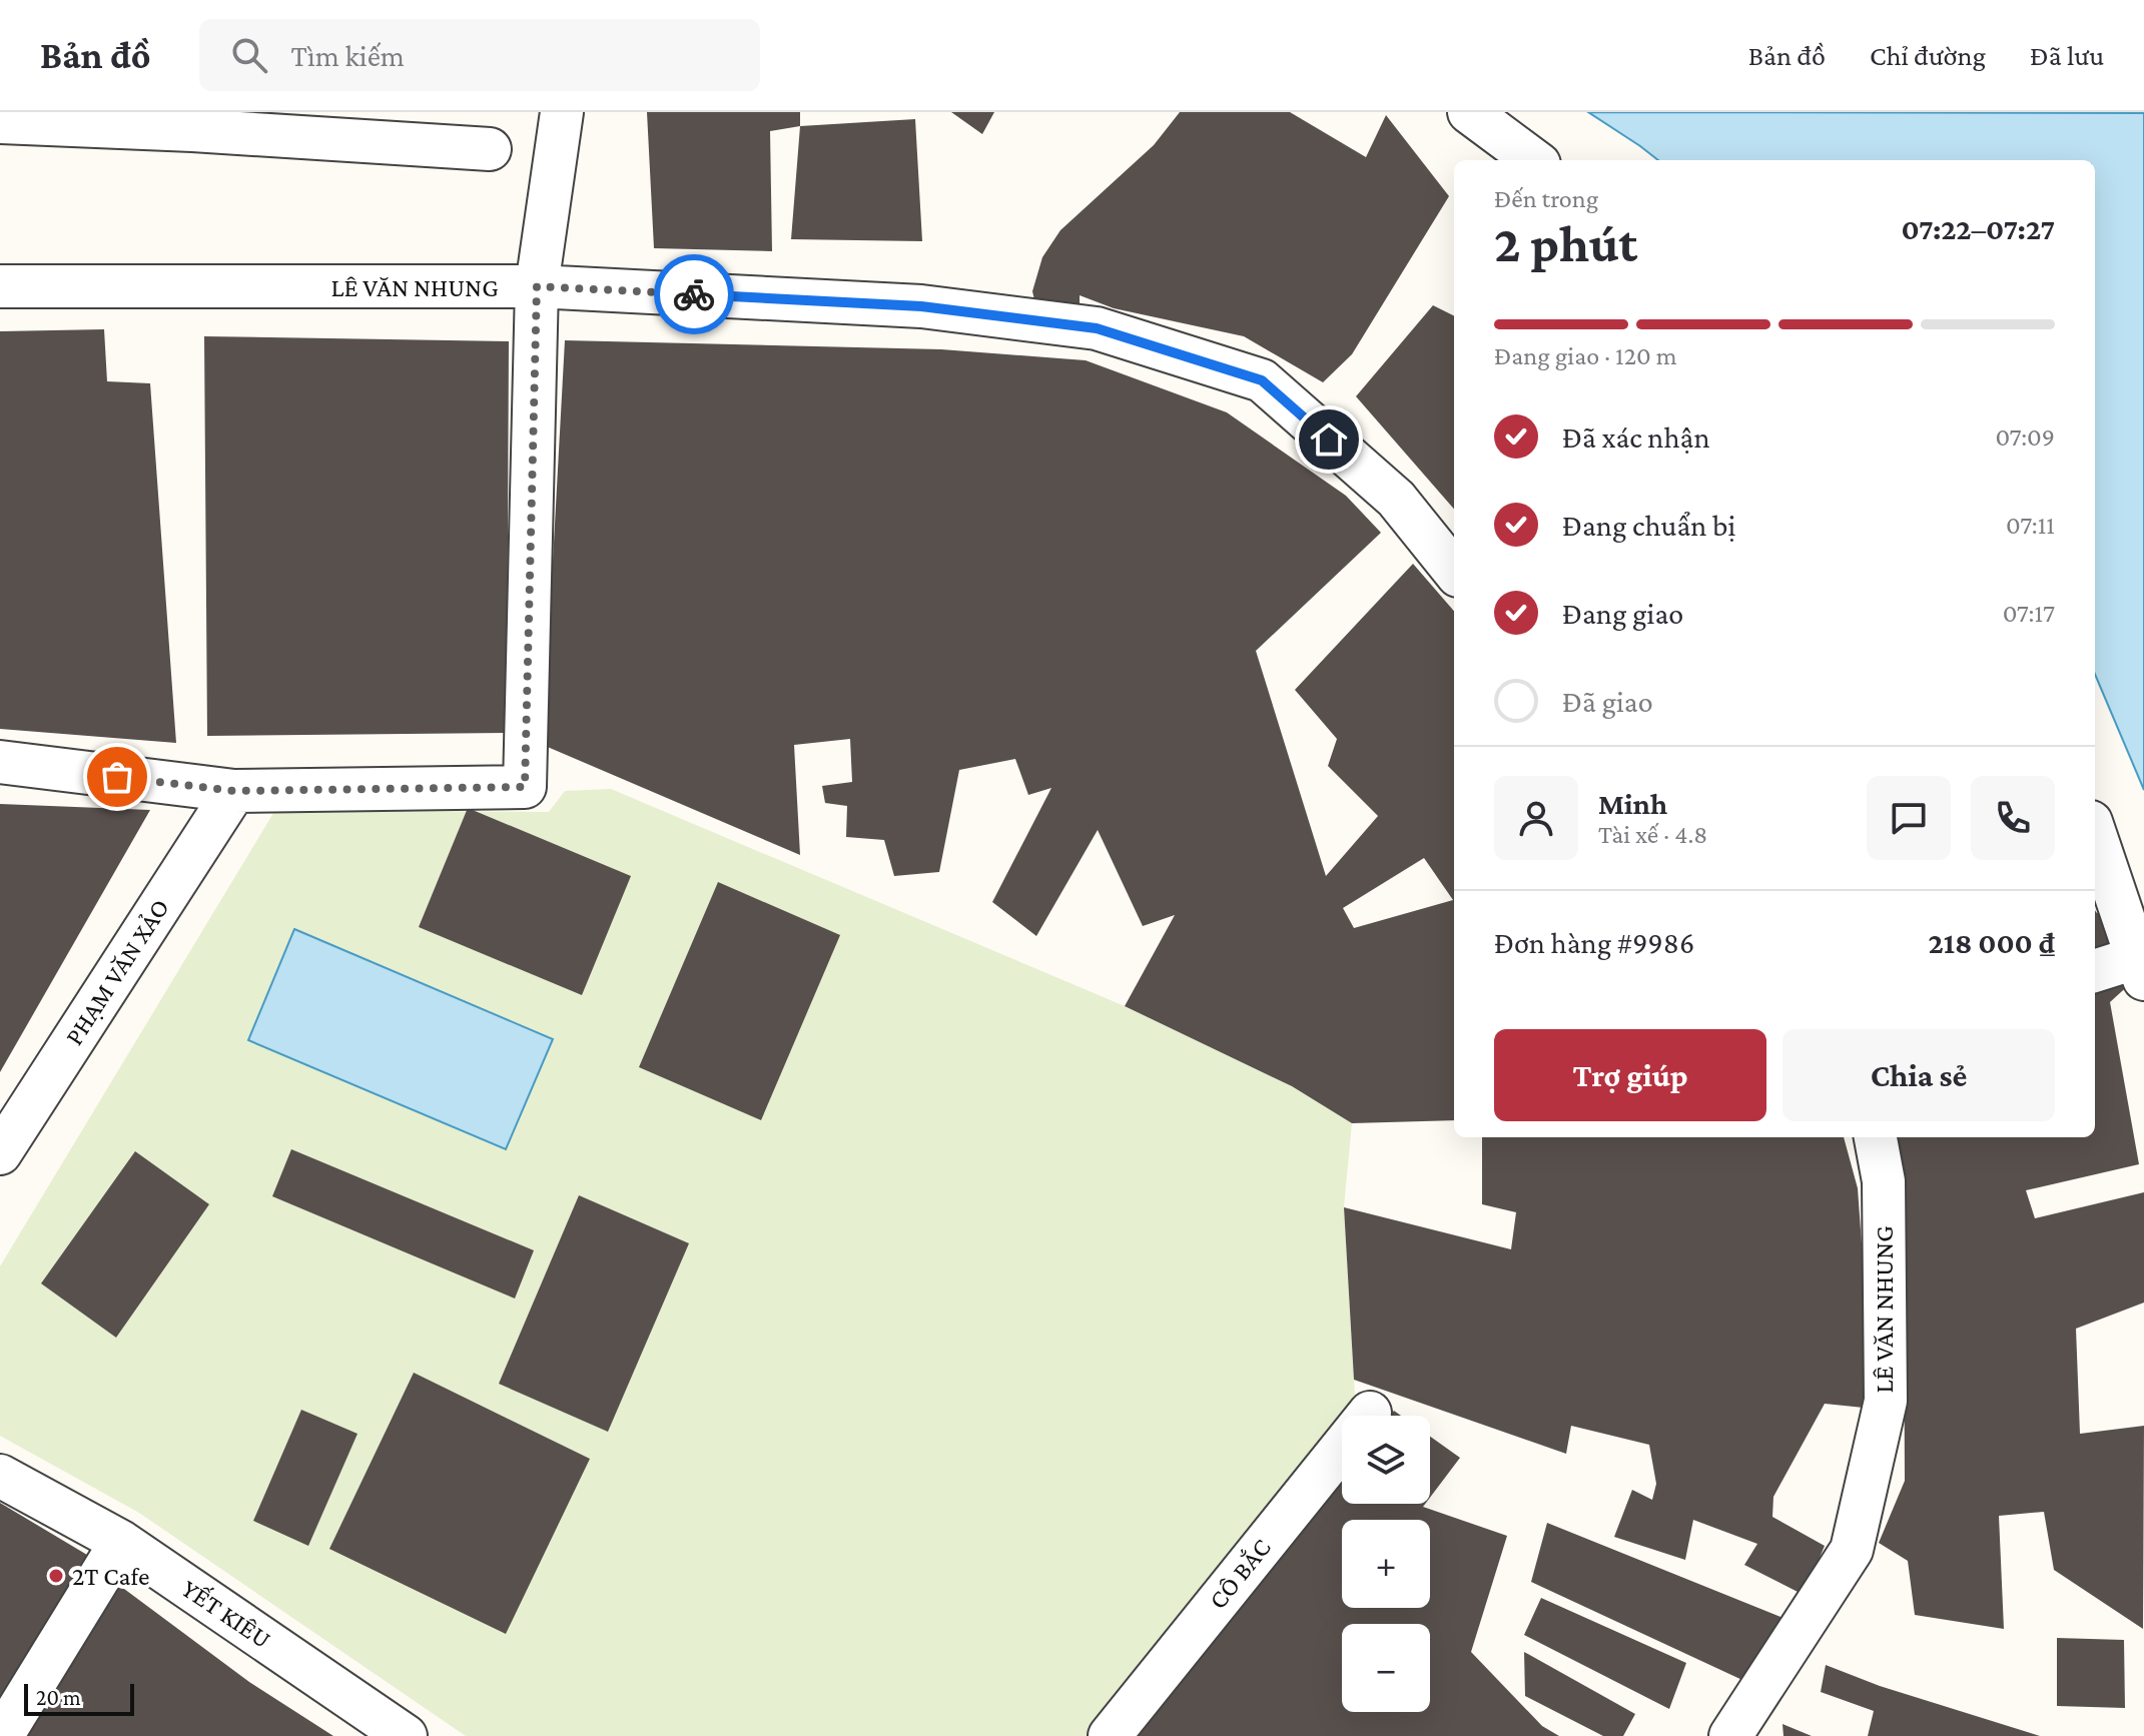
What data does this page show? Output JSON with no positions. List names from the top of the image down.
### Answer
{
  "streets": {
    "street": [
      "LÊ VĂN NHUNG",
      "PHẠM VĂN XẢO",
      "CÔ BẮC",
      "YẾT KIÊU"
    ]
  },
  "places": ["2T Cafe"],
  "scale_bar": "20 m",
  "page": {
    "header": "Bản đồ",
    "search": "Tìm kiếm",
    "nav": ["Bản đồ", "Chỉ đường", "Đã lưu"],
    "heading": ["2 phút", "Đến trong", "07:22–07:27"],
    "panel": [
      "Minh",
      "Tài xế · 4.8",
      "Đơn hàng #9986",
      "218 000 ₫"
    ],
    "bar": "Đang giao · 120 m",
    "list": [
      ["Đã xác nhận", "07:09"],
      ["Đang chuẩn bị", "07:11"],
      ["Đang giao", "07:17"],
      "Đã giao"
    ],
    "buttons": ["Trợ giúp", "Chia sẻ"],
    "map_buttons": ["+", "−"],
    "scale": "20 m"
  }
}
